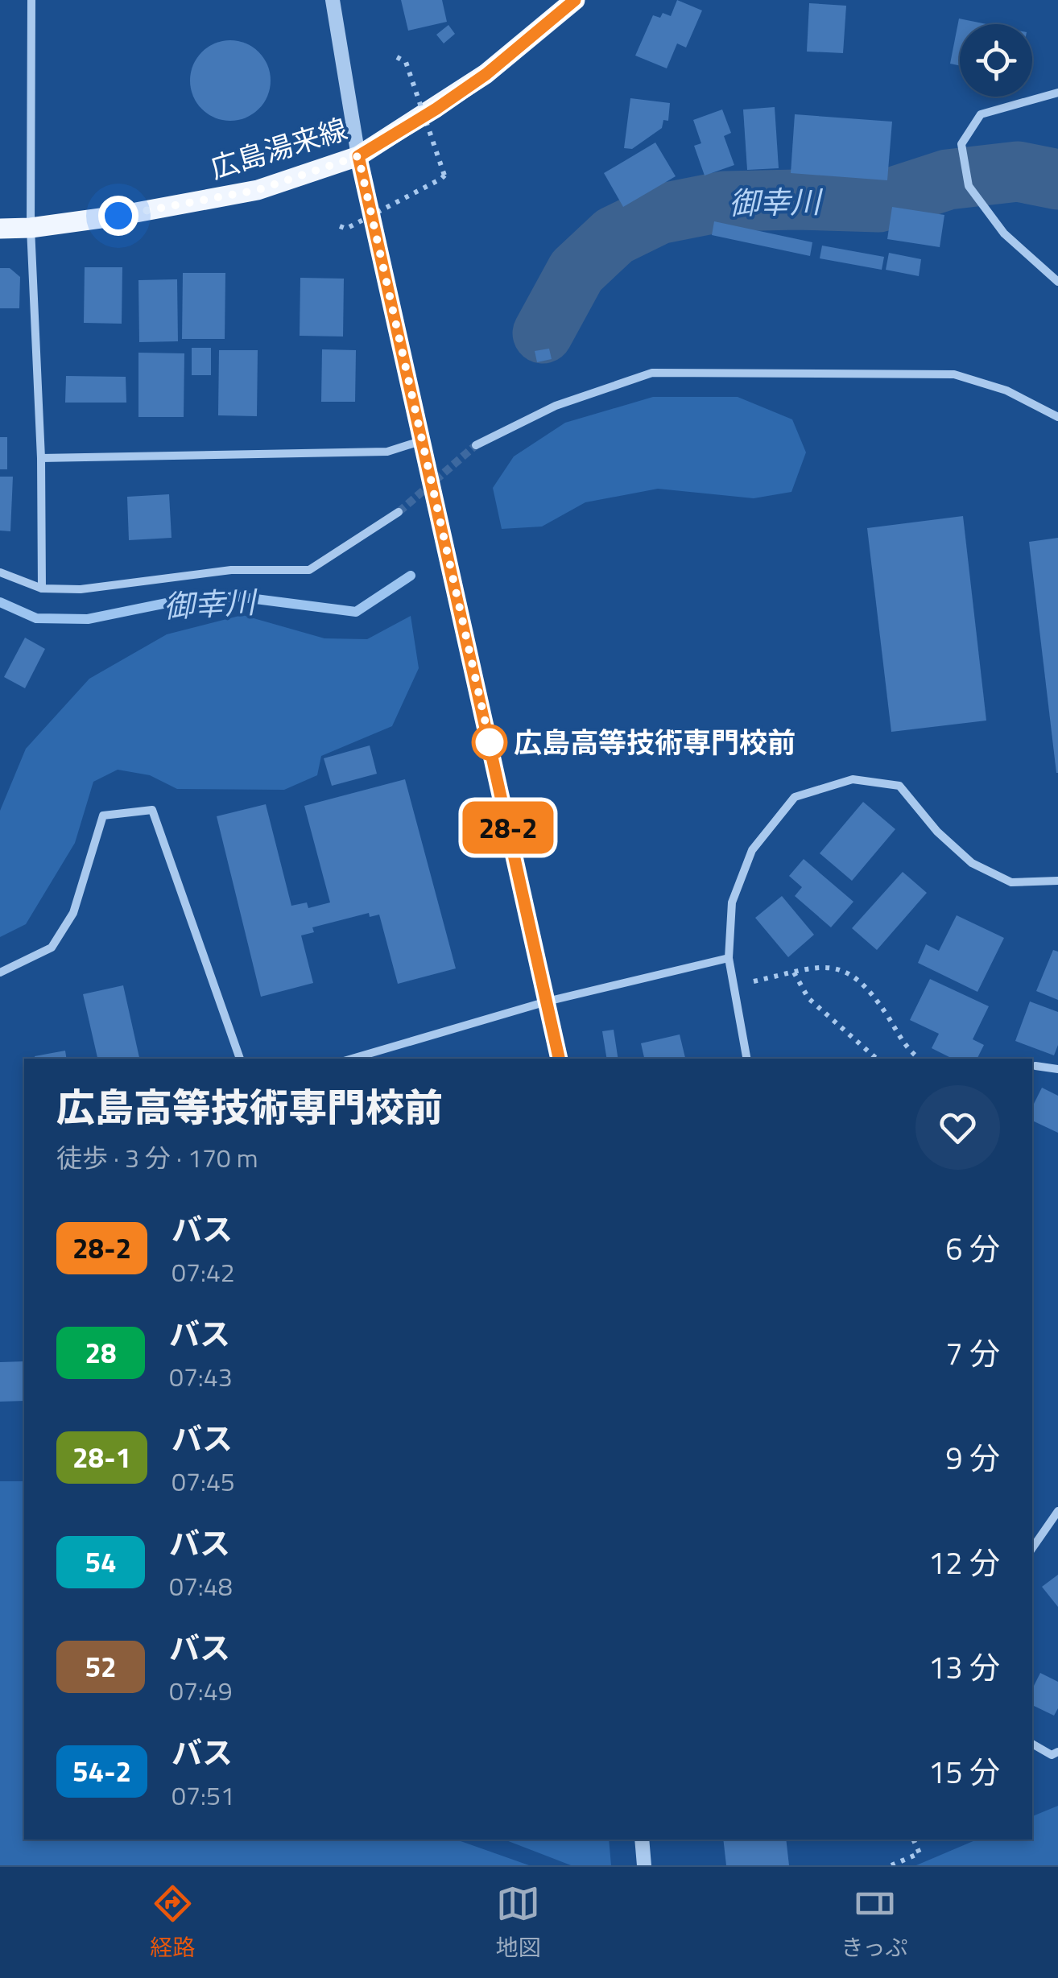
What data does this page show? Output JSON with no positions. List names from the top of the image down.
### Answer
{
  "streets": {
    "main road": ["広島湯来線"]
  },
  "water": ["御幸川"],
  "places": ["広島高等技術専門校前"],
  "lines": ["bus line 28-2"],
  "page": {
    "on_map": "28-2",
    "heading": ["広島高等技術専門校前", "徒歩 · 3 分 · 170 m"],
    "list": [
      {
        "mark": "28-2",
        "name": "バス",
        "note": "07:42",
        "value": "6 分"
      },
      {
        "mark": "28",
        "name": "バス",
        "note": "07:43",
        "value": "7 分"
      },
      {
        "mark": "28-1",
        "name": "バス",
        "note": "07:45",
        "value": "9 分"
      },
      {
        "mark": "54",
        "name": "バス",
        "note": "07:48",
        "value": "12 分"
      },
      {
        "mark": "52",
        "name": "バス",
        "note": "07:49",
        "value": "13 分"
      },
      {
        "mark": "54-2",
        "name": "バス",
        "note": "07:51",
        "value": "15 分"
      }
    ],
    "tabs": ["経路", "地図", "きっぷ"]
  }
}
